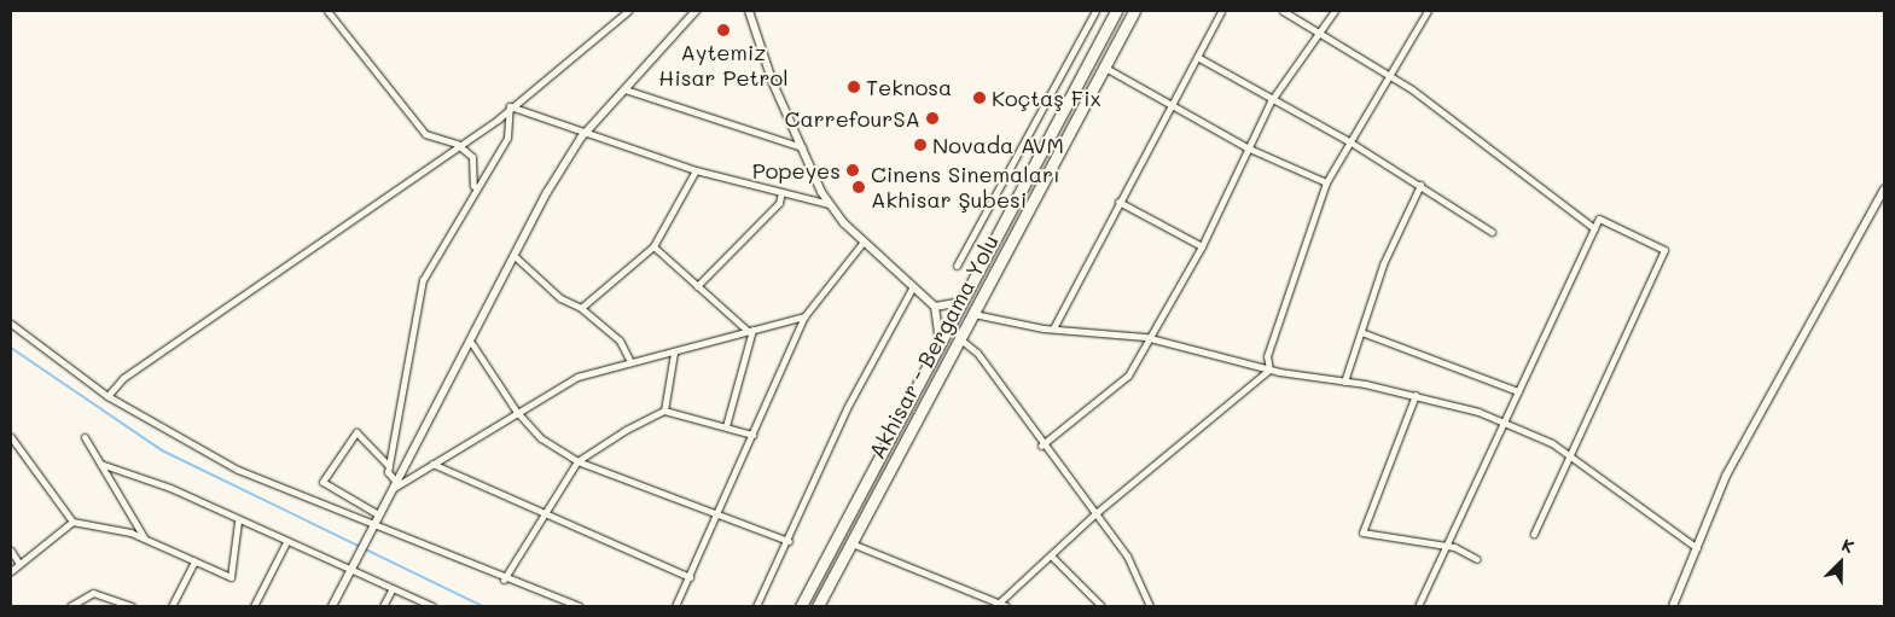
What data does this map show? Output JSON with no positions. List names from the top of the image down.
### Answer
{
  "streets": {
    "main road": ["Akhisar - Bergama Yolu"]
  },
  "places": [
    "Aytemiz Hisar Petrol",
    "Teknosa",
    "Koçtaş Fix",
    "CarrefourSA",
    "Novada AVM",
    "Popeyes",
    "Cinens Sinemaları Akhisar Şubesi"
  ],
  "north": "top right"
}
